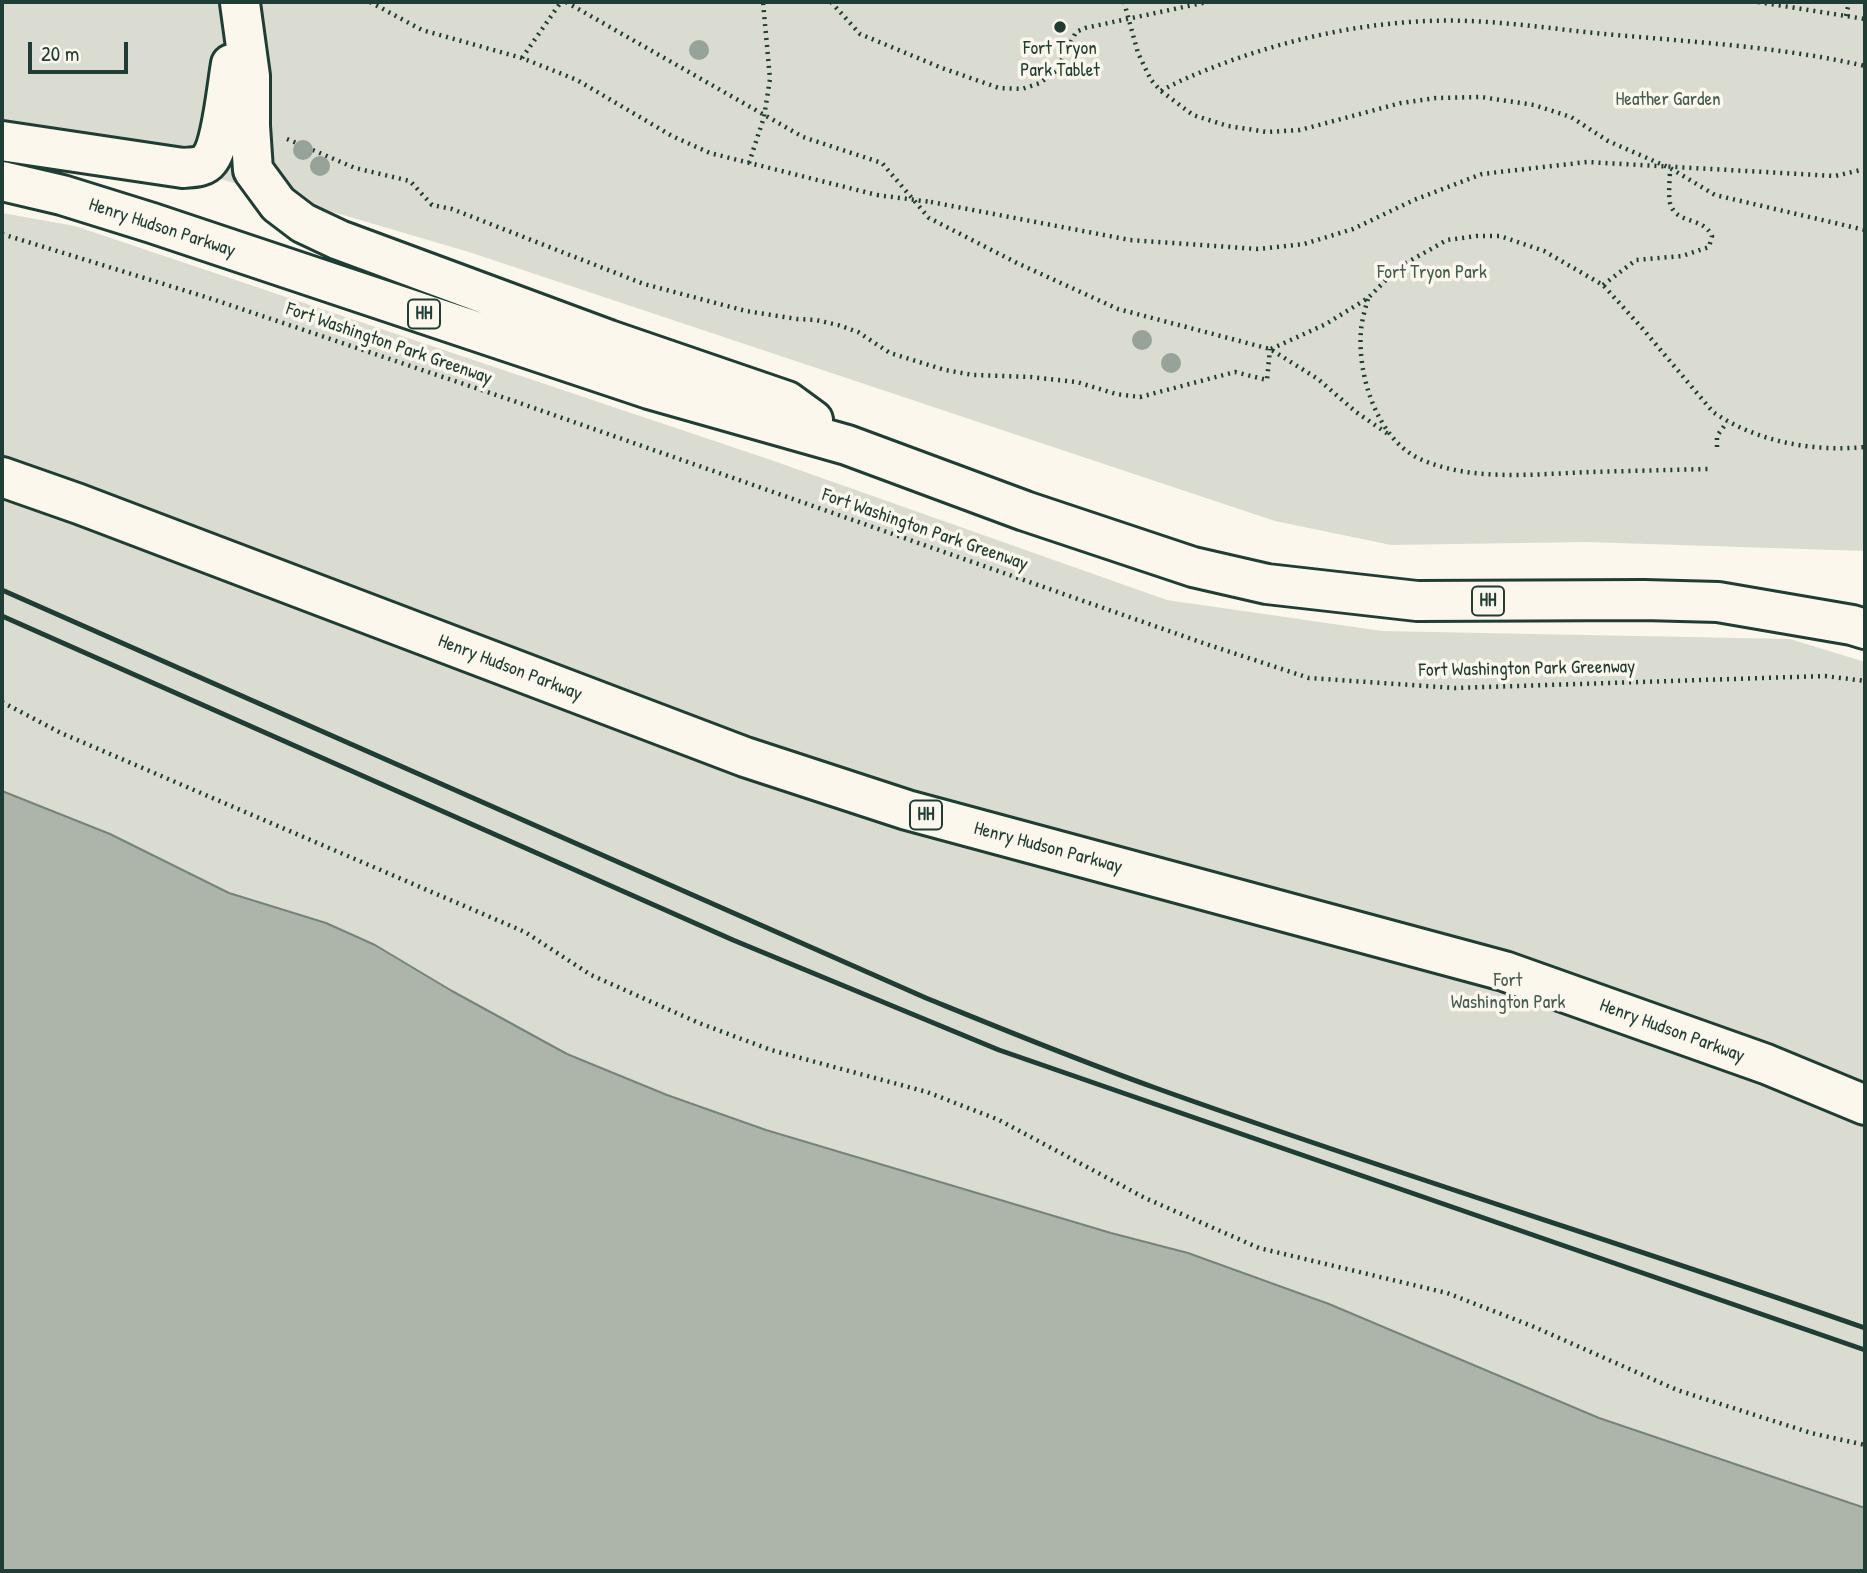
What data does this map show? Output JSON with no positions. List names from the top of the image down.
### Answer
{
  "streets": {
    "highway": ["Henry Hudson Parkway", "HH"],
    "path": ["Fort Washington Park Greenway"]
  },
  "parks": ["Heather Garden", "Fort Tryon Park", "Fort Washington Park"],
  "places": ["Fort Tryon Park Tablet"],
  "scale_bar": "20 m"
}
